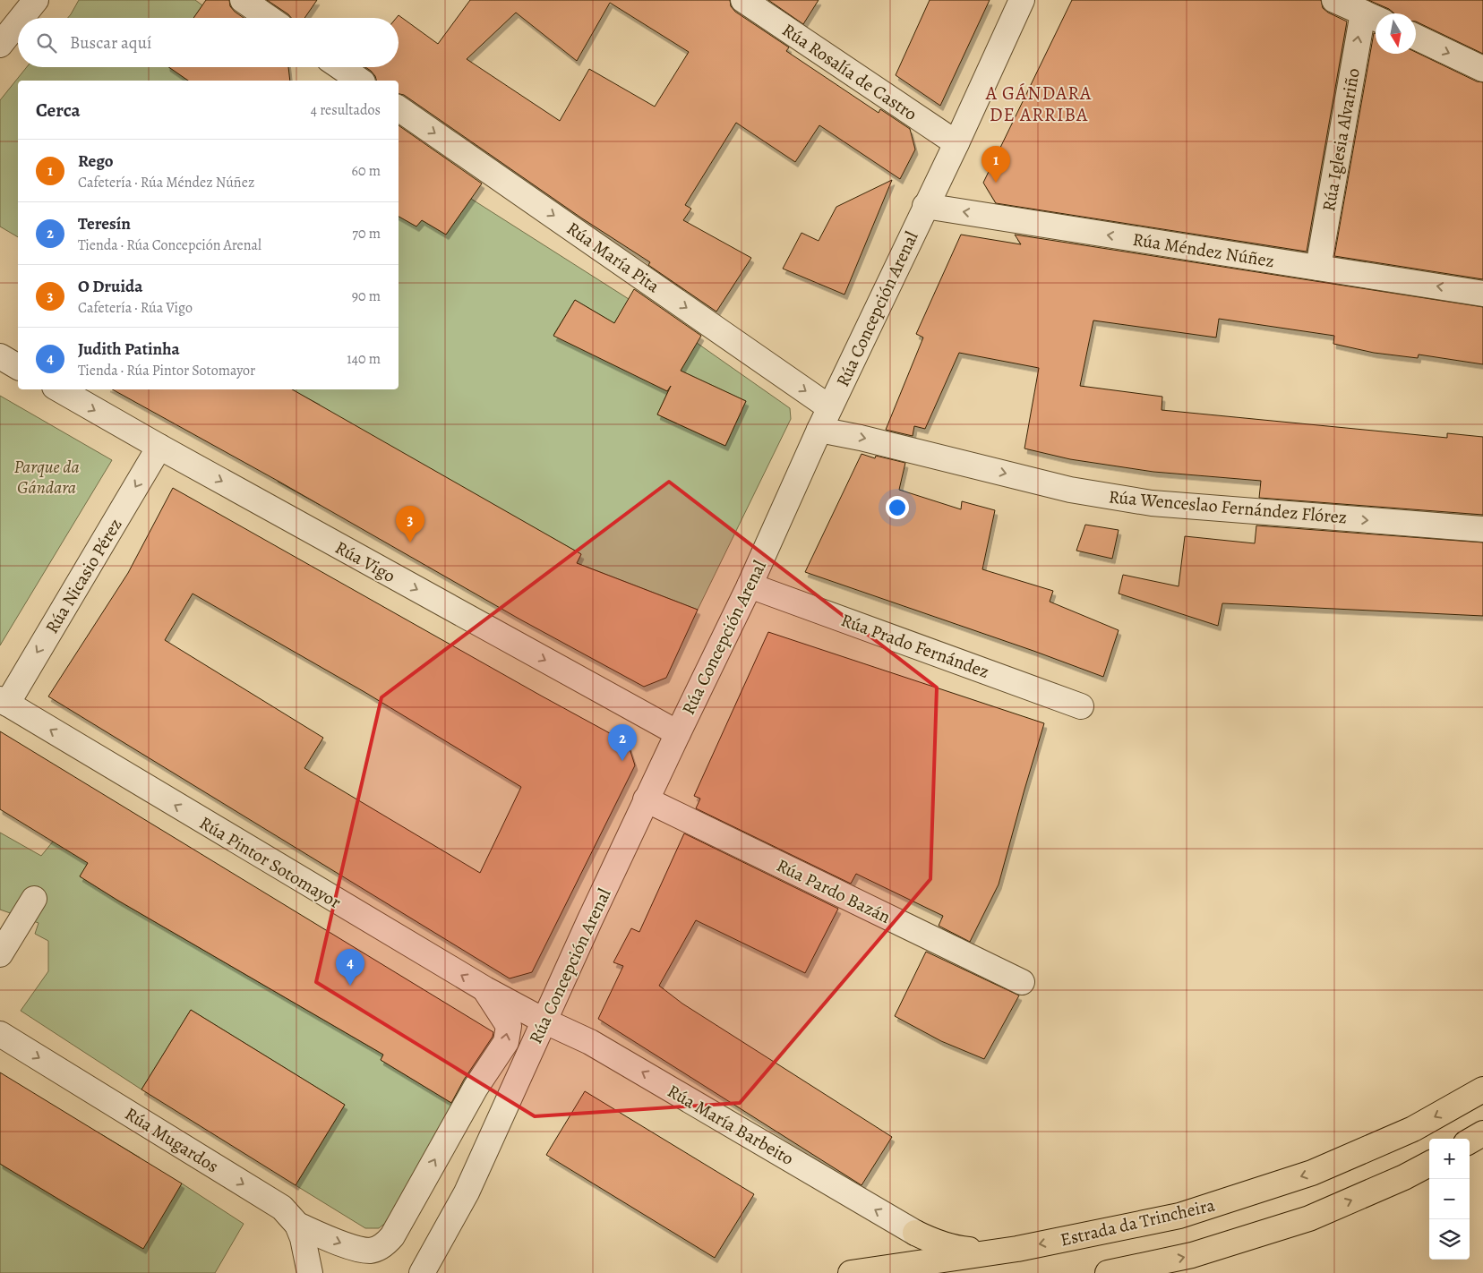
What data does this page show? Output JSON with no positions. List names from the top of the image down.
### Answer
{
  "streets": {
    "highway": ["Estrada da Trincheira"],
    "street": [
      "Rúa Rosalía de Castro",
      "Rúa Iglesia Alvariño",
      "Rúa Méndez Núñez",
      "Rúa María Pita",
      "Rúa Concepción Arenal",
      "Rúa Wenceslao Fernández Flórez",
      "Rúa Vigo",
      "Rúa Nicasio Pérez",
      "Rúa Prado Fernández",
      "Rúa Pintor Sotomayor",
      "Rúa Pardo Bazán",
      "Rúa María Barbeito",
      "Rúa Mugardos"
    ]
  },
  "crossings": [
    ["Rúa Rosalía de Castro", "Rúa Concepción Arenal"],
    ["Rúa Iglesia Alvariño", "Rúa Méndez Núñez"],
    ["Rúa Méndez Núñez", "Rúa Concepción Arenal"],
    ["Rúa María Pita", "Rúa Concepción Arenal"],
    ["Rúa Concepción Arenal", "Rúa Wenceslao Fernández Flórez"],
    ["Rúa Concepción Arenal", "Rúa Vigo"],
    ["Rúa Concepción Arenal", "Rúa Prado Fernández"],
    ["Rúa Concepción Arenal", "Rúa Pintor Sotomayor"],
    ["Rúa Concepción Arenal", "Rúa Pardo Bazán"],
    ["Rúa Concepción Arenal", "Rúa María Barbeito"],
    ["Rúa Vigo", "Rúa Nicasio Pérez"],
    ["Rúa Nicasio Pérez", "Rúa Pintor Sotomayor"],
    ["Rúa Pintor Sotomayor", "Rúa María Barbeito"]
  ],
  "one_way": [
    "Rúa Iglesia Alvariño",
    "Rúa Méndez Núñez",
    "Rúa María Pita",
    "Rúa Wenceslao Fernández Flórez",
    "Rúa Vigo",
    "Rúa Nicasio Pérez",
    "Rúa Pintor Sotomayor",
    "Rúa María Barbeito",
    "Rúa Mugardos"
  ],
  "districts": ["A GÁNDARA DE ARRIBA"],
  "parks": ["Parque da Gándara"],
  "north": "bottom",
  "page": {
    "search": "Buscar aquí",
    "heading": ["Cerca", "4 resultados"],
    "list": [
      {
        "mark": "1",
        "name": "Rego",
        "note": "Cafetería · Rúa Méndez Núñez",
        "value": "60 m"
      },
      {
        "mark": "2",
        "name": "Teresín",
        "note": "Tienda · Rúa Concepción Arenal",
        "value": "70 m"
      },
      {
        "mark": "3",
        "name": "O Druida",
        "note": "Cafetería · Rúa Vigo",
        "value": "90 m"
      },
      {
        "mark": "4",
        "name": "Judith Patinha",
        "note": "Tienda · Rúa Pintor Sotomayor",
        "value": "140 m"
      }
    ],
    "pins": [
      "1",
      "3",
      "2",
      "4"
    ],
    "map_buttons": ["+", "−"]
  }
}
